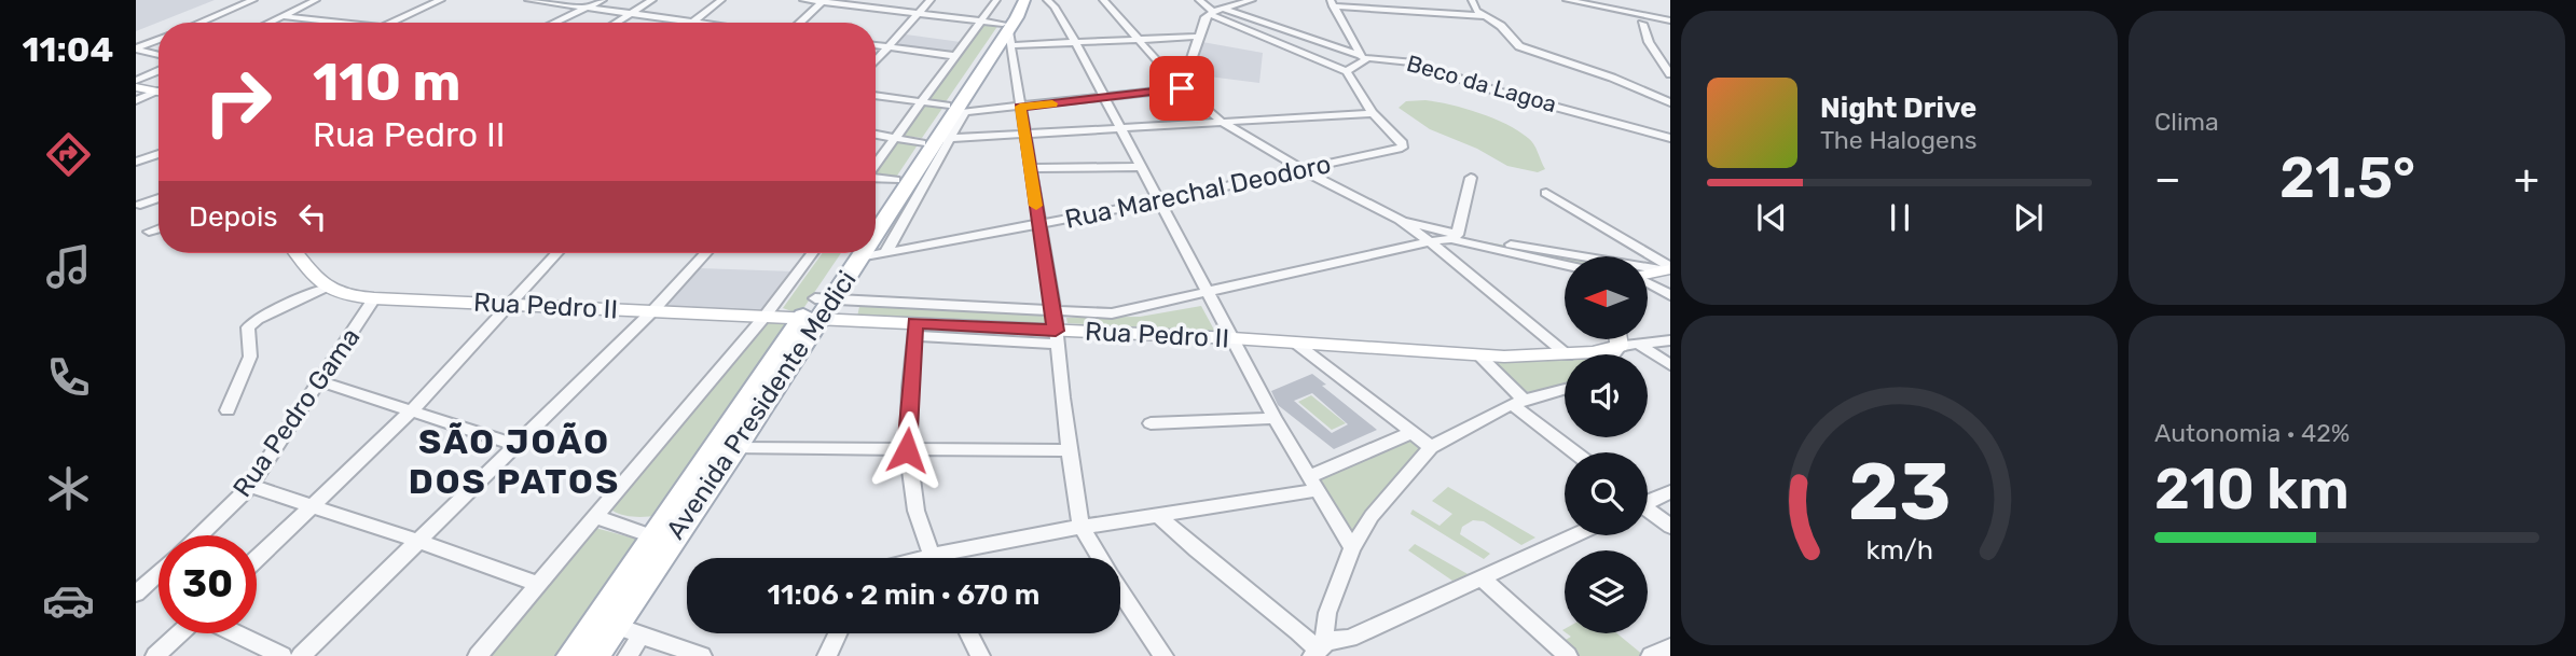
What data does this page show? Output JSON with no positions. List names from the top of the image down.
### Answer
{
  "streets": {
    "main road": ["Avenida Presidente Medici"],
    "street": [
      "Beco da Lagoa",
      "Rua Marechal Deodoro",
      "Rua Pedro II",
      "Rua Pedro Gama"
    ]
  },
  "crossings": [
    ["Rua Pedro II", "Avenida Presidente Medici"],
    ["Rua Pedro II", "Rua Pedro Gama"]
  ],
  "districts": ["SÃO JOÃO DOS PATOS"],
  "north": "left",
  "page": {
    "tabs": "11:04",
    "tile": [
      "Clima",
      ["Autonomia · 42%", "210 km"]
    ],
    "turn": ["110 m", "Rua Pedro II"],
    "song": ["Night Drive", "The Halogens"],
    "heat": ["−", "21.5°", "+"],
    "then": "Depois",
    "limit": "30",
    "trip": "11:06 · 2 min · 670 m",
    "gauge": ["23", "km/h"]
  }
}
